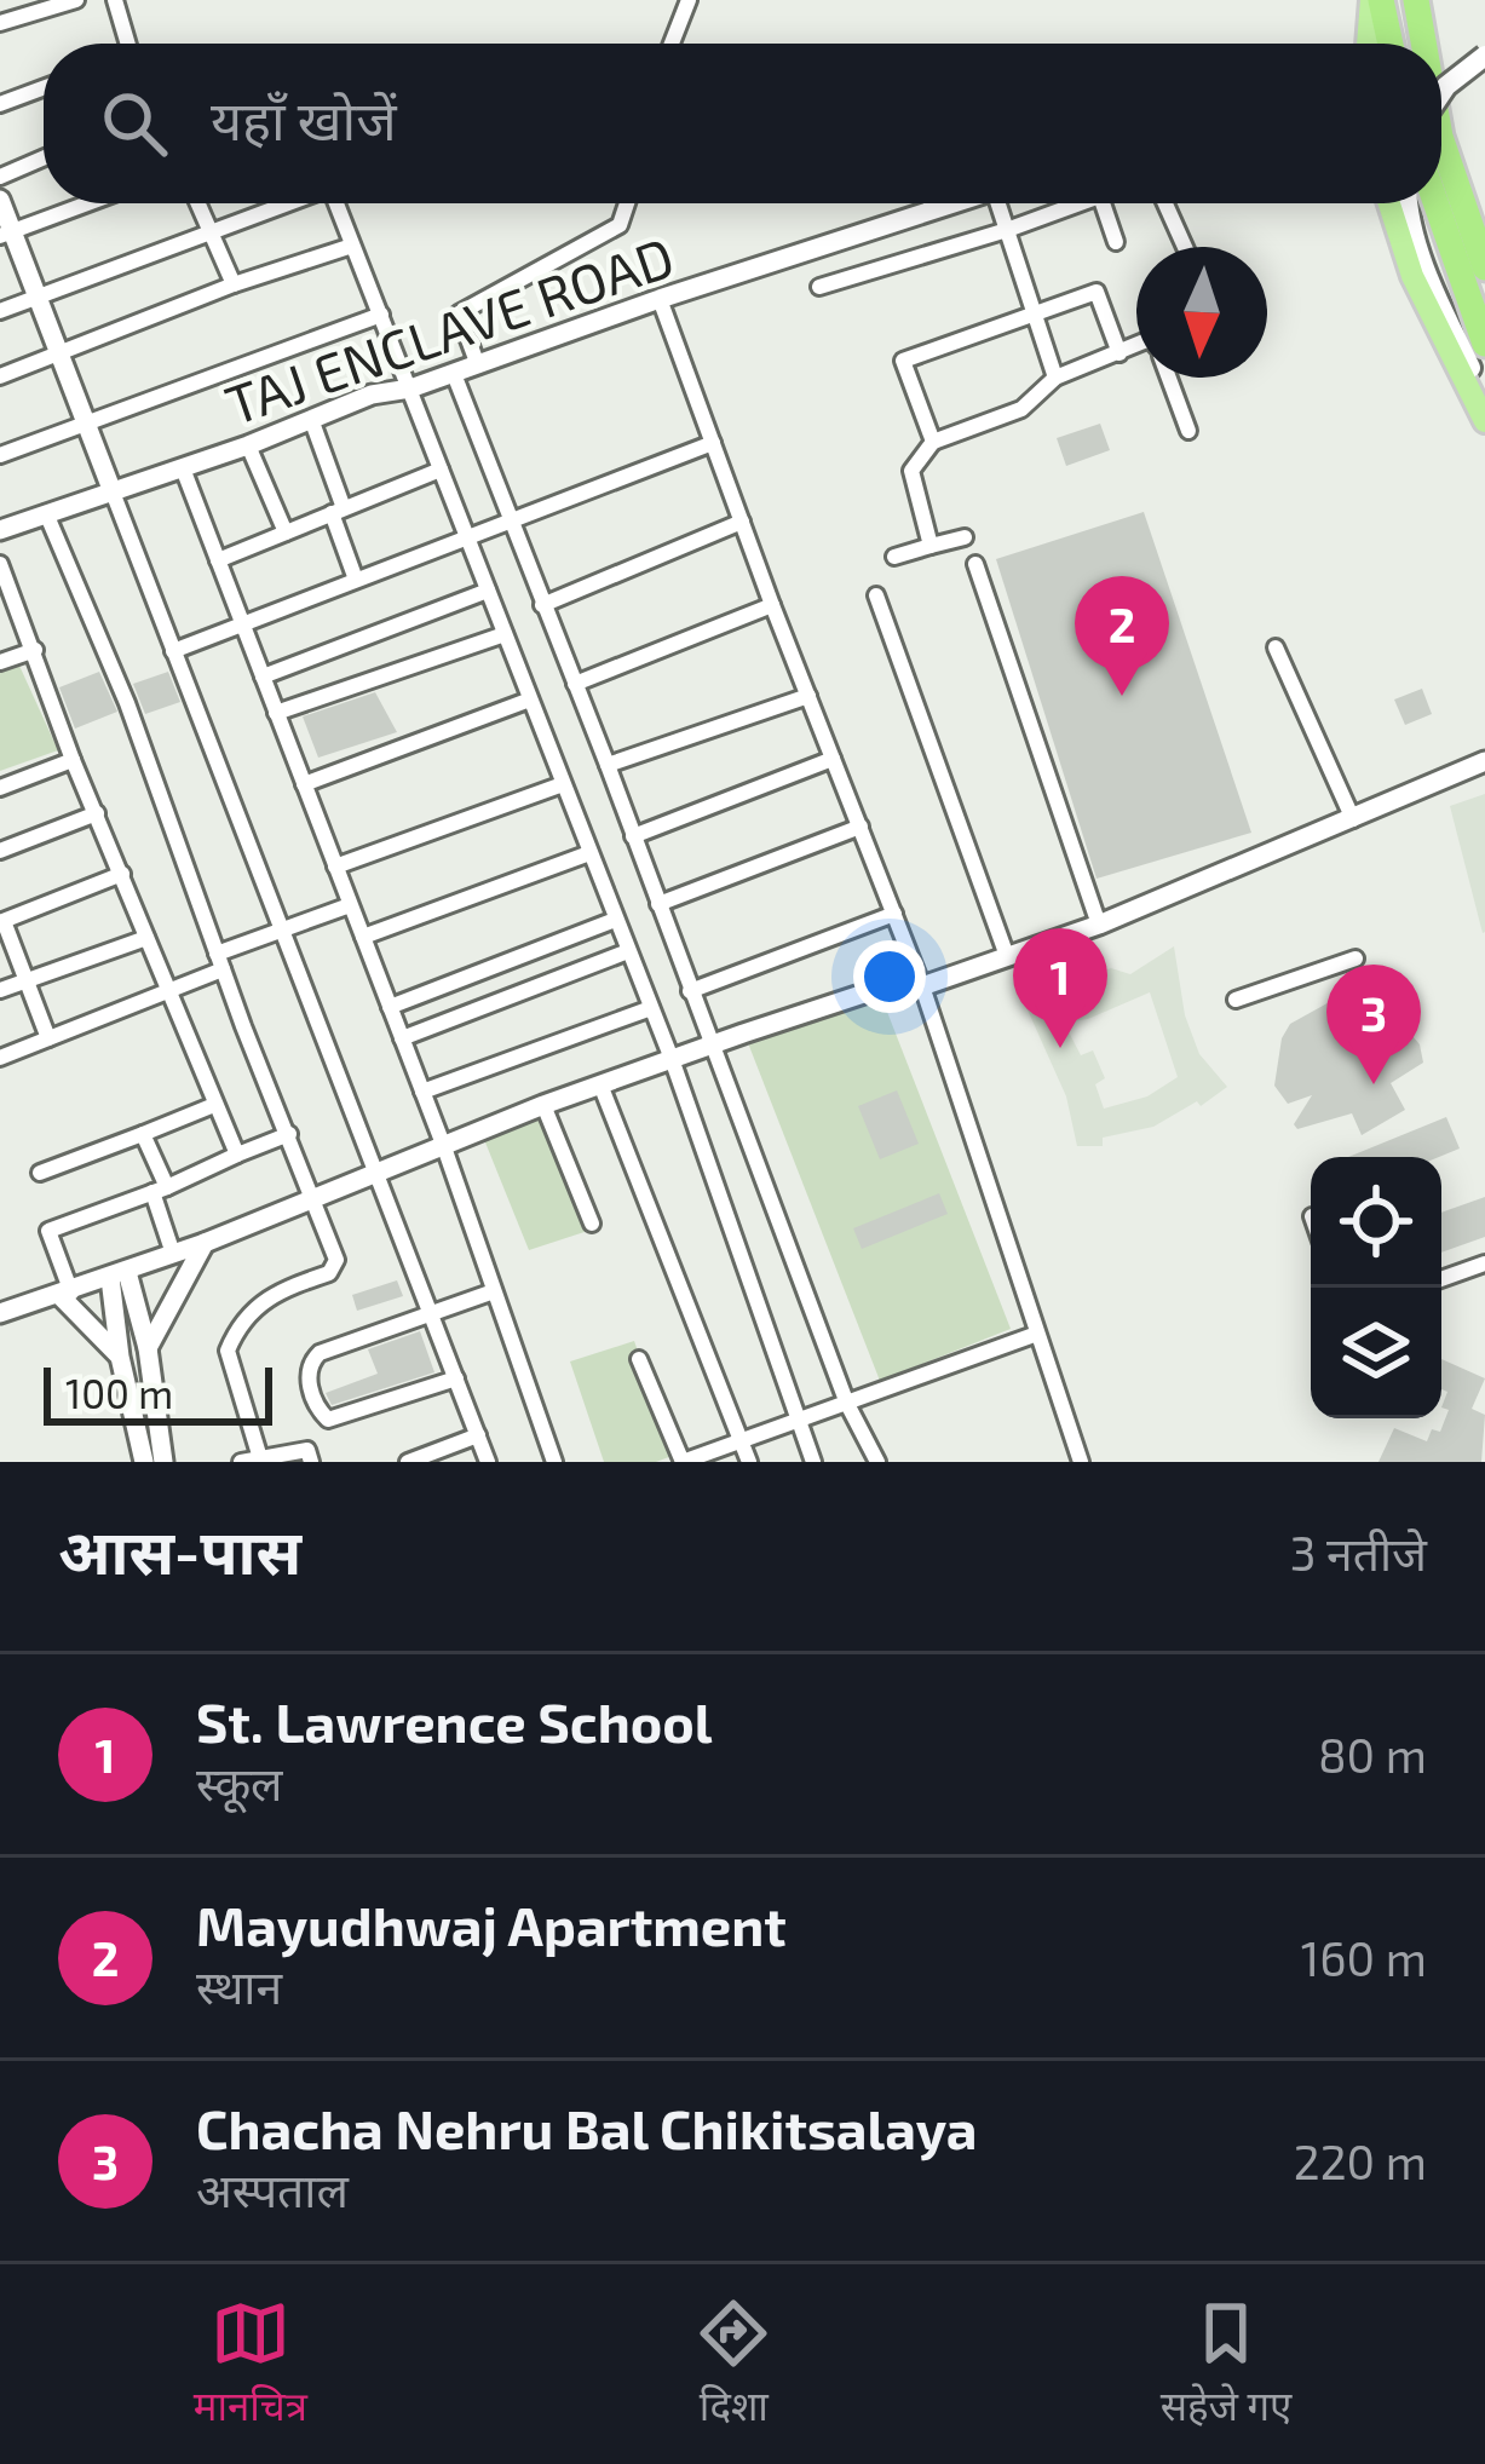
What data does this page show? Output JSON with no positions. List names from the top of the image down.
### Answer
{
  "streets": {
    "street": ["TAJ ENCLAVE ROAD"]
  },
  "scale_bar": "100 m",
  "north": "bottom",
  "page": {
    "search": "यहाँ खोजें",
    "pins": ["2", "1", "3"],
    "scale": "100 m",
    "heading": ["आस-पास", "3 नतीजे"],
    "list": [
      {
        "mark": "1",
        "name": "St. Lawrence School",
        "note": "स्कूल",
        "value": "80 m"
      },
      {
        "mark": "2",
        "name": "Mayudhwaj Apartment",
        "note": "स्थान",
        "value": "160 m"
      },
      {
        "mark": "3",
        "name": "Chacha Nehru Bal Chikitsalaya",
        "note": "अस्पताल",
        "value": "220 m"
      }
    ],
    "nav": ["मानचित्र", "दिशा", "सहेजे गए"]
  }
}
